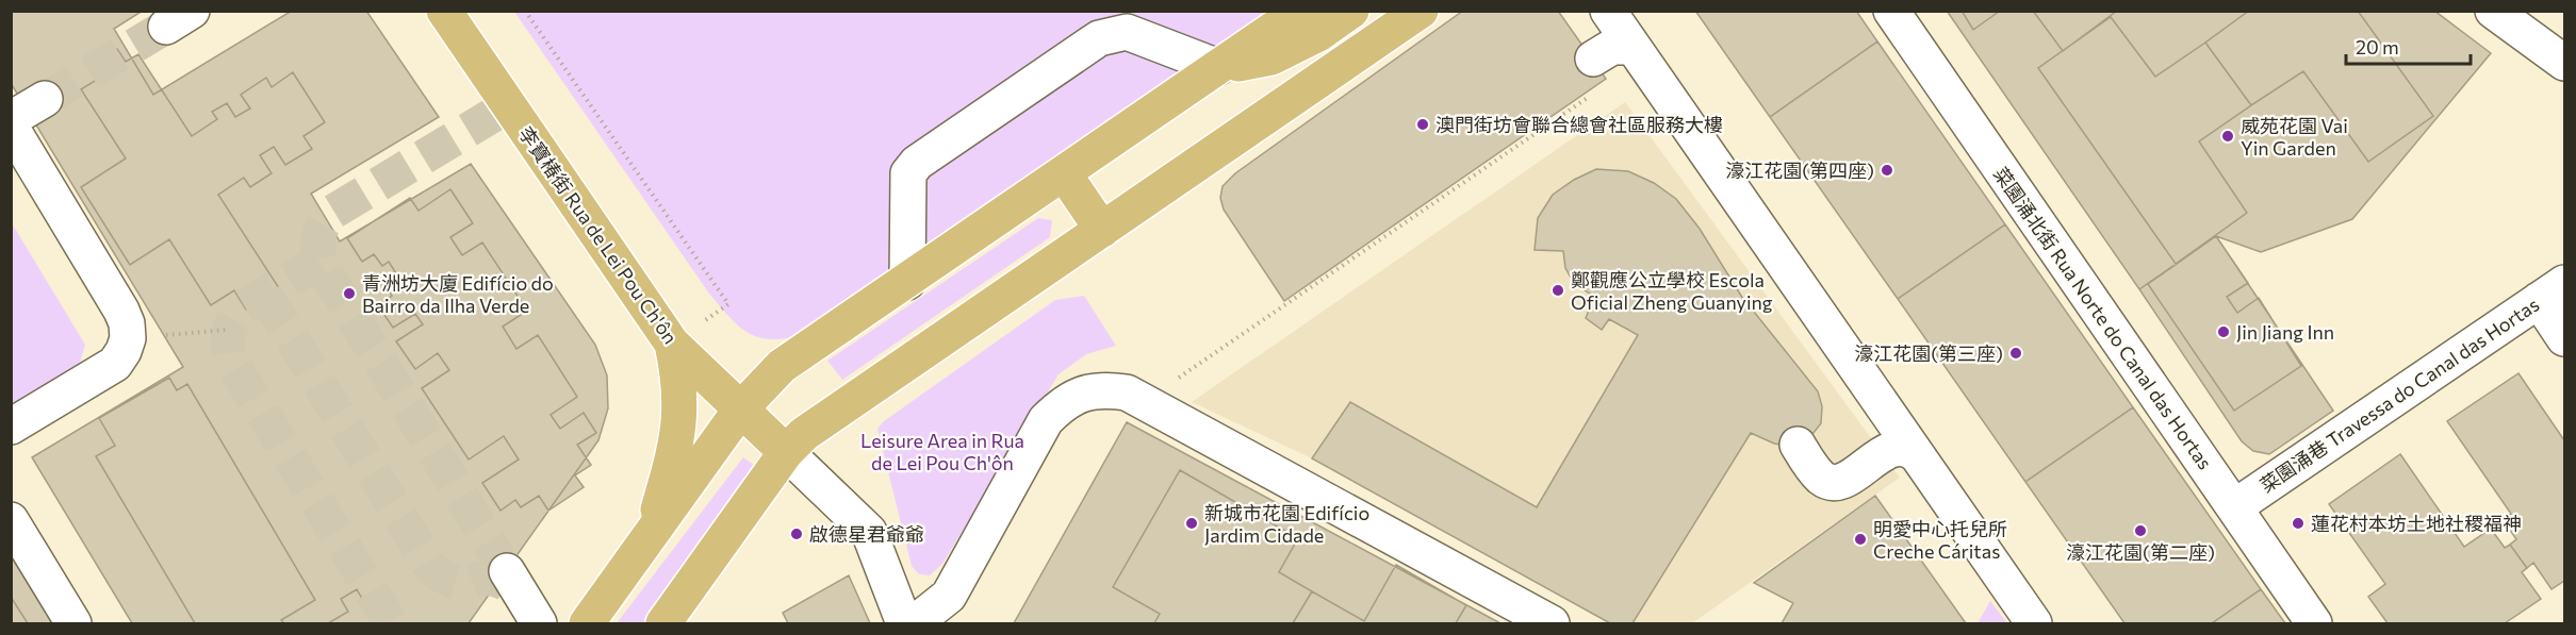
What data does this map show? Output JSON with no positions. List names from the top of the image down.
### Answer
{
  "streets": {
    "main road": ["李寶椿街 Rua de Lei Pou Ch'ôn"],
    "street": ["菜園涌北街 Rua Norte do Canal das Hortas", "菜園涌巷 Travessa do Canal das Hortas"]
  },
  "crossings": [
    ["菜園涌北街 Rua Norte do Canal das Hortas", "菜園涌巷 Travessa do Canal das Hortas"]
  ],
  "parks": ["Leisure Area in Rua de Lei Pou Ch'ôn"],
  "places": [
    "澳門街坊會聯合總會社區服務大樓",
    "威苑花園 Vai Yin Garden",
    "濠江花園(第四座)",
    "鄭觀應公立學校 Escola Oficial Zheng Guanying",
    "青洲坊大廈 Edifício do Bairro da Ilha Verde",
    "Jin Jiang Inn",
    "濠江花園(第三座)",
    "新城市花園 Edifício Jardim Cidade",
    "蓮花村本坊土地社稷福神",
    "濠江花園(第二座)",
    "啟德星君爺爺",
    "明愛中心托兒所 Creche Cáritas"
  ],
  "scale_bar": "20 m"
}
